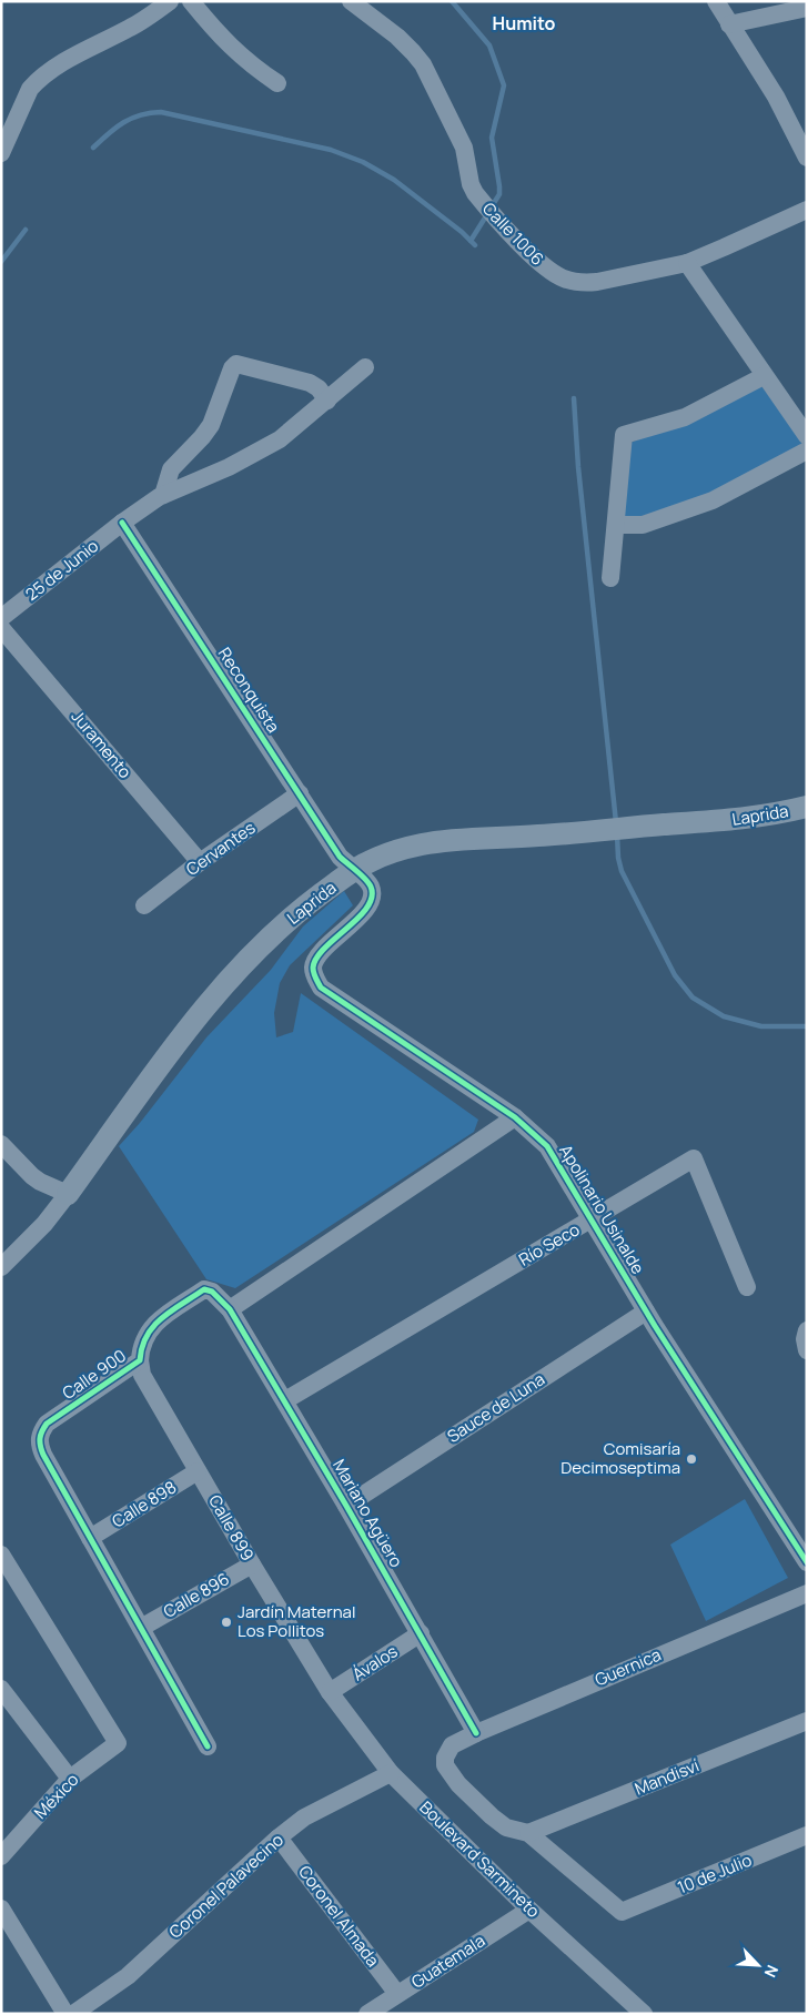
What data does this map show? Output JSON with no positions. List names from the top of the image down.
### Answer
{
  "streets": {
    "main road": ["Laprida"],
    "street": [
      "Calle 1006",
      "25 de Junio",
      "Reconquista",
      "Juramento",
      "Cervantes",
      "Apolinario Usinalde",
      "Río Seco",
      "Calle 900",
      "Sauce de Luna",
      "Calle 898",
      "Mariano Agüero",
      "Calle 899",
      "Calle 896",
      "Ávalos",
      "Guernica",
      "Mandisví",
      "México",
      "Boulevard Sarmineto",
      "10 de Julio",
      "Coronel Palavecino",
      "Coronel Almada",
      "Guatemala"
    ]
  },
  "crossings": [
    ["25 de Junio", "Reconquista"],
    ["Reconquista", "Laprida"],
    ["Reconquista", "Cervantes"],
    ["Reconquista", "Apolinario Usinalde"],
    ["Juramento", "Cervantes"],
    ["Laprida", "Apolinario Usinalde"],
    ["Apolinario Usinalde", "Río Seco"],
    ["Apolinario Usinalde", "Sauce de Luna"],
    ["Río Seco", "Mariano Agüero"],
    ["Calle 900", "Calle 898"],
    ["Calle 900", "Mariano Agüero"],
    ["Calle 900", "Calle 899"],
    ["Sauce de Luna", "Mariano Agüero"],
    ["Calle 898", "Calle 899"],
    ["Mariano Agüero", "Ávalos"],
    ["Mariano Agüero", "Guernica"],
    ["Calle 899", "Calle 896"],
    ["Calle 899", "Ávalos"],
    ["Calle 899", "Boulevard Sarmineto"],
    ["Ávalos", "Boulevard Sarmineto"],
    ["Guernica", "Mandisví"],
    ["Guernica", "10 de Julio"],
    ["Mandisví", "10 de Julio"],
    ["Boulevard Sarmineto", "Coronel Palavecino"],
    ["Boulevard Sarmineto", "Guatemala"],
    ["Coronel Palavecino", "Coronel Almada"],
    ["Coronel Almada", "Guatemala"]
  ],
  "districts": ["Humito"],
  "places": ["Comisaría Decimoseptima", "Jardín Maternal Los Pollitos"],
  "north": "bottom right"
}
